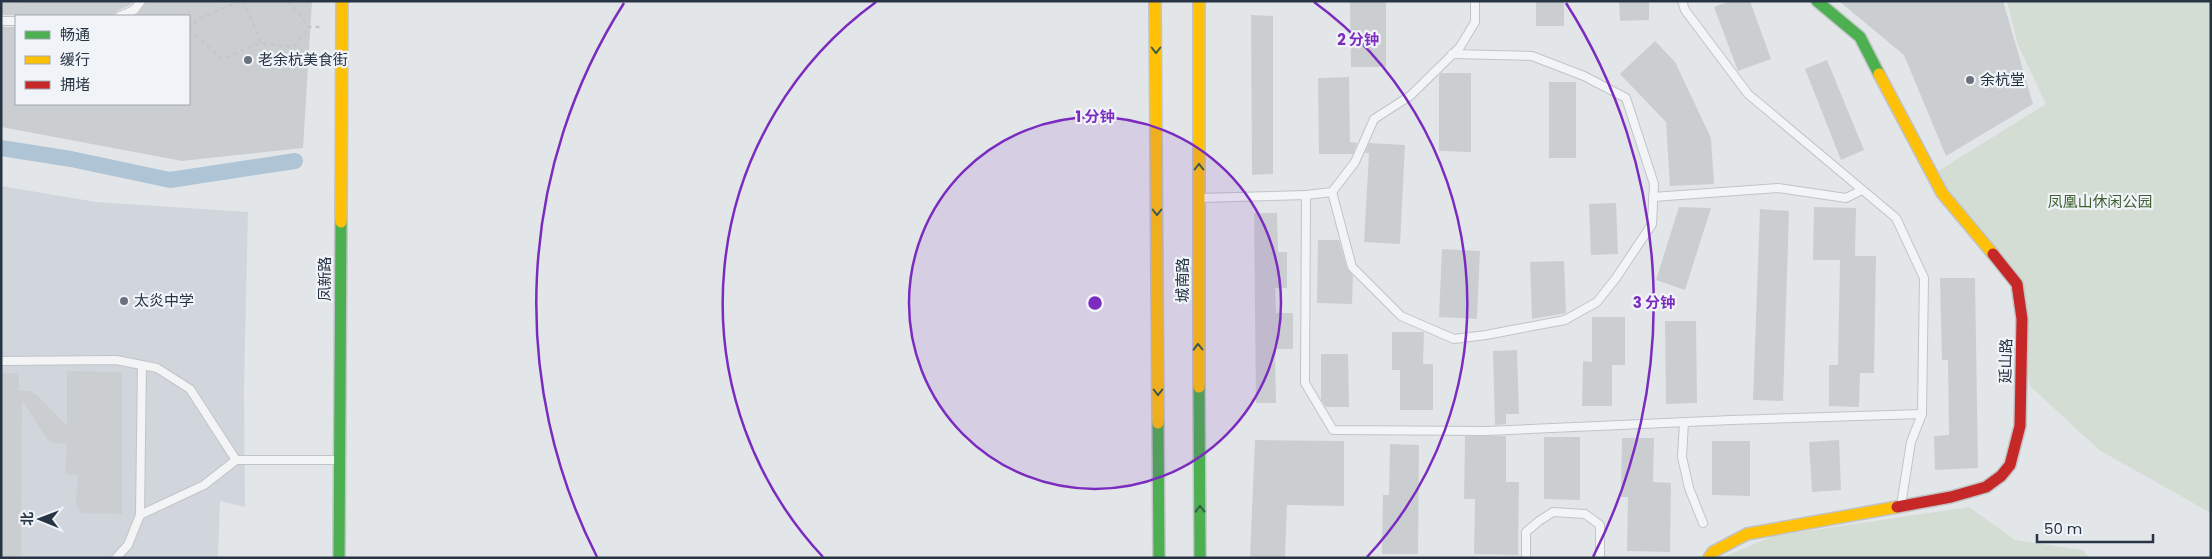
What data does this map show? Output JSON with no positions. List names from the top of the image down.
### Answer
{
  "streets": {
    "main road": ["凤新路", "城南路", "延山路"]
  },
  "parks": ["凤凰山休闲公园"],
  "places": ["老余杭美食街", "余杭堂", "太炎中学"],
  "legend": ["畅通", "缓行", "拥堵"],
  "scale_bar": "50 m",
  "north": "left",
  "rings": ["2 分钟", "1 分钟", "3 分钟"]
}
